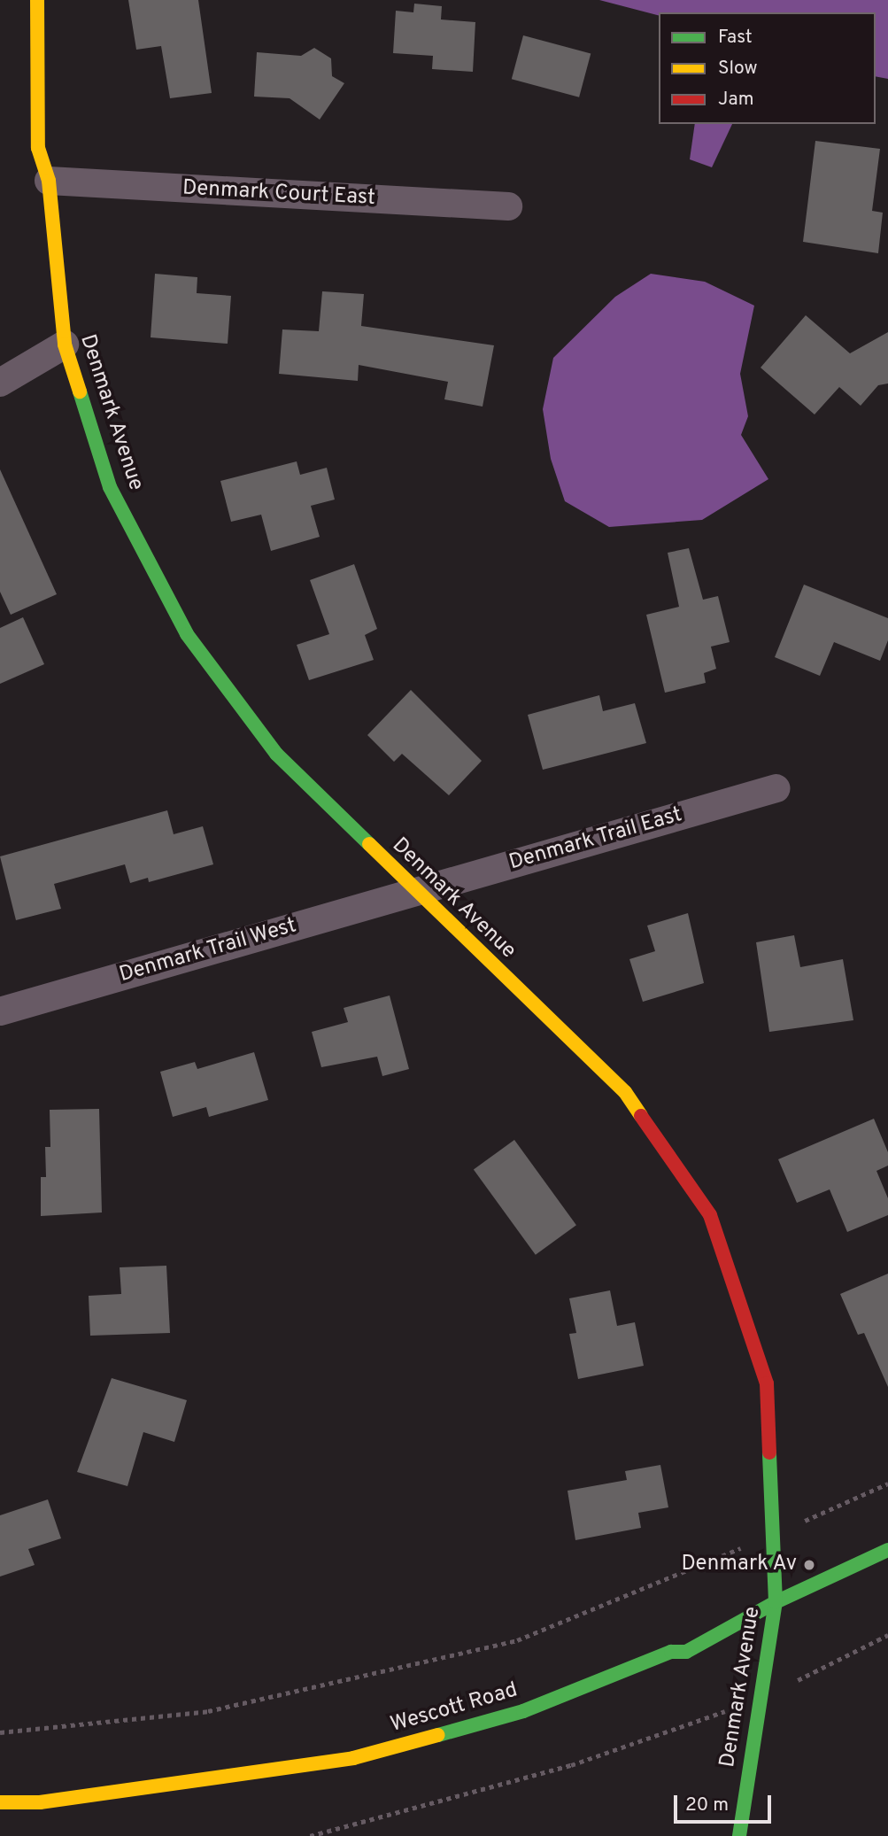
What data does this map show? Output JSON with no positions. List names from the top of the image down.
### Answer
{
  "streets": {
    "street": [
      "Denmark Court East",
      "Denmark Avenue",
      "Denmark Trail East",
      "Denmark Trail West",
      "Wescott Road"
    ]
  },
  "crossings": [
    ["Denmark Court East", "Denmark Avenue"],
    ["Denmark Avenue", "Denmark Trail East"],
    ["Denmark Avenue", "Denmark Trail West"],
    ["Denmark Avenue", "Wescott Road"],
    ["Denmark Trail East", "Denmark Trail West"]
  ],
  "places": ["Denmark Av"],
  "legend": ["Fast", "Slow", "Jam"],
  "scale_bar": "20 m"
}
